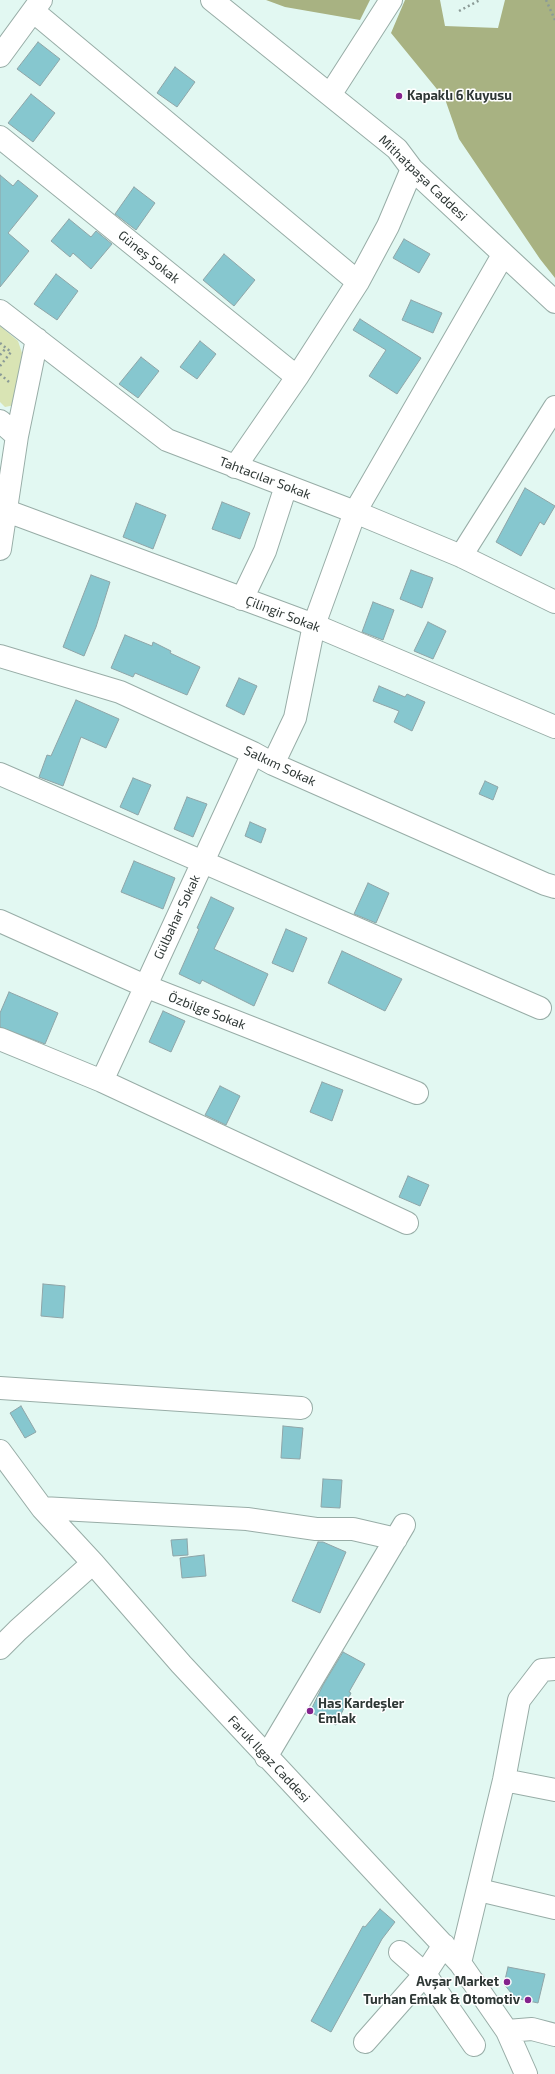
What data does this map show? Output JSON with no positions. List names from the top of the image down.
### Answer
{
  "streets": {
    "street": [
      "Mithatpaşa Caddesi",
      "Güneş Sokak",
      "Tahtacılar Sokak",
      "Çilingir Sokak",
      "Salkım Sokak",
      "Gülbahar Sokak",
      "Özbilge Sokak",
      "Faruk Ilgaz Caddesi"
    ]
  },
  "crossings": [
    ["Salkım Sokak", "Gülbahar Sokak"],
    ["Gülbahar Sokak", "Özbilge Sokak"]
  ],
  "places": [
    "Kapaklı 6 Kuyusu",
    "Has Kardeşler Emlak",
    "Avşar Market",
    "Turhan Emlak & Otomotiv"
  ]
}
